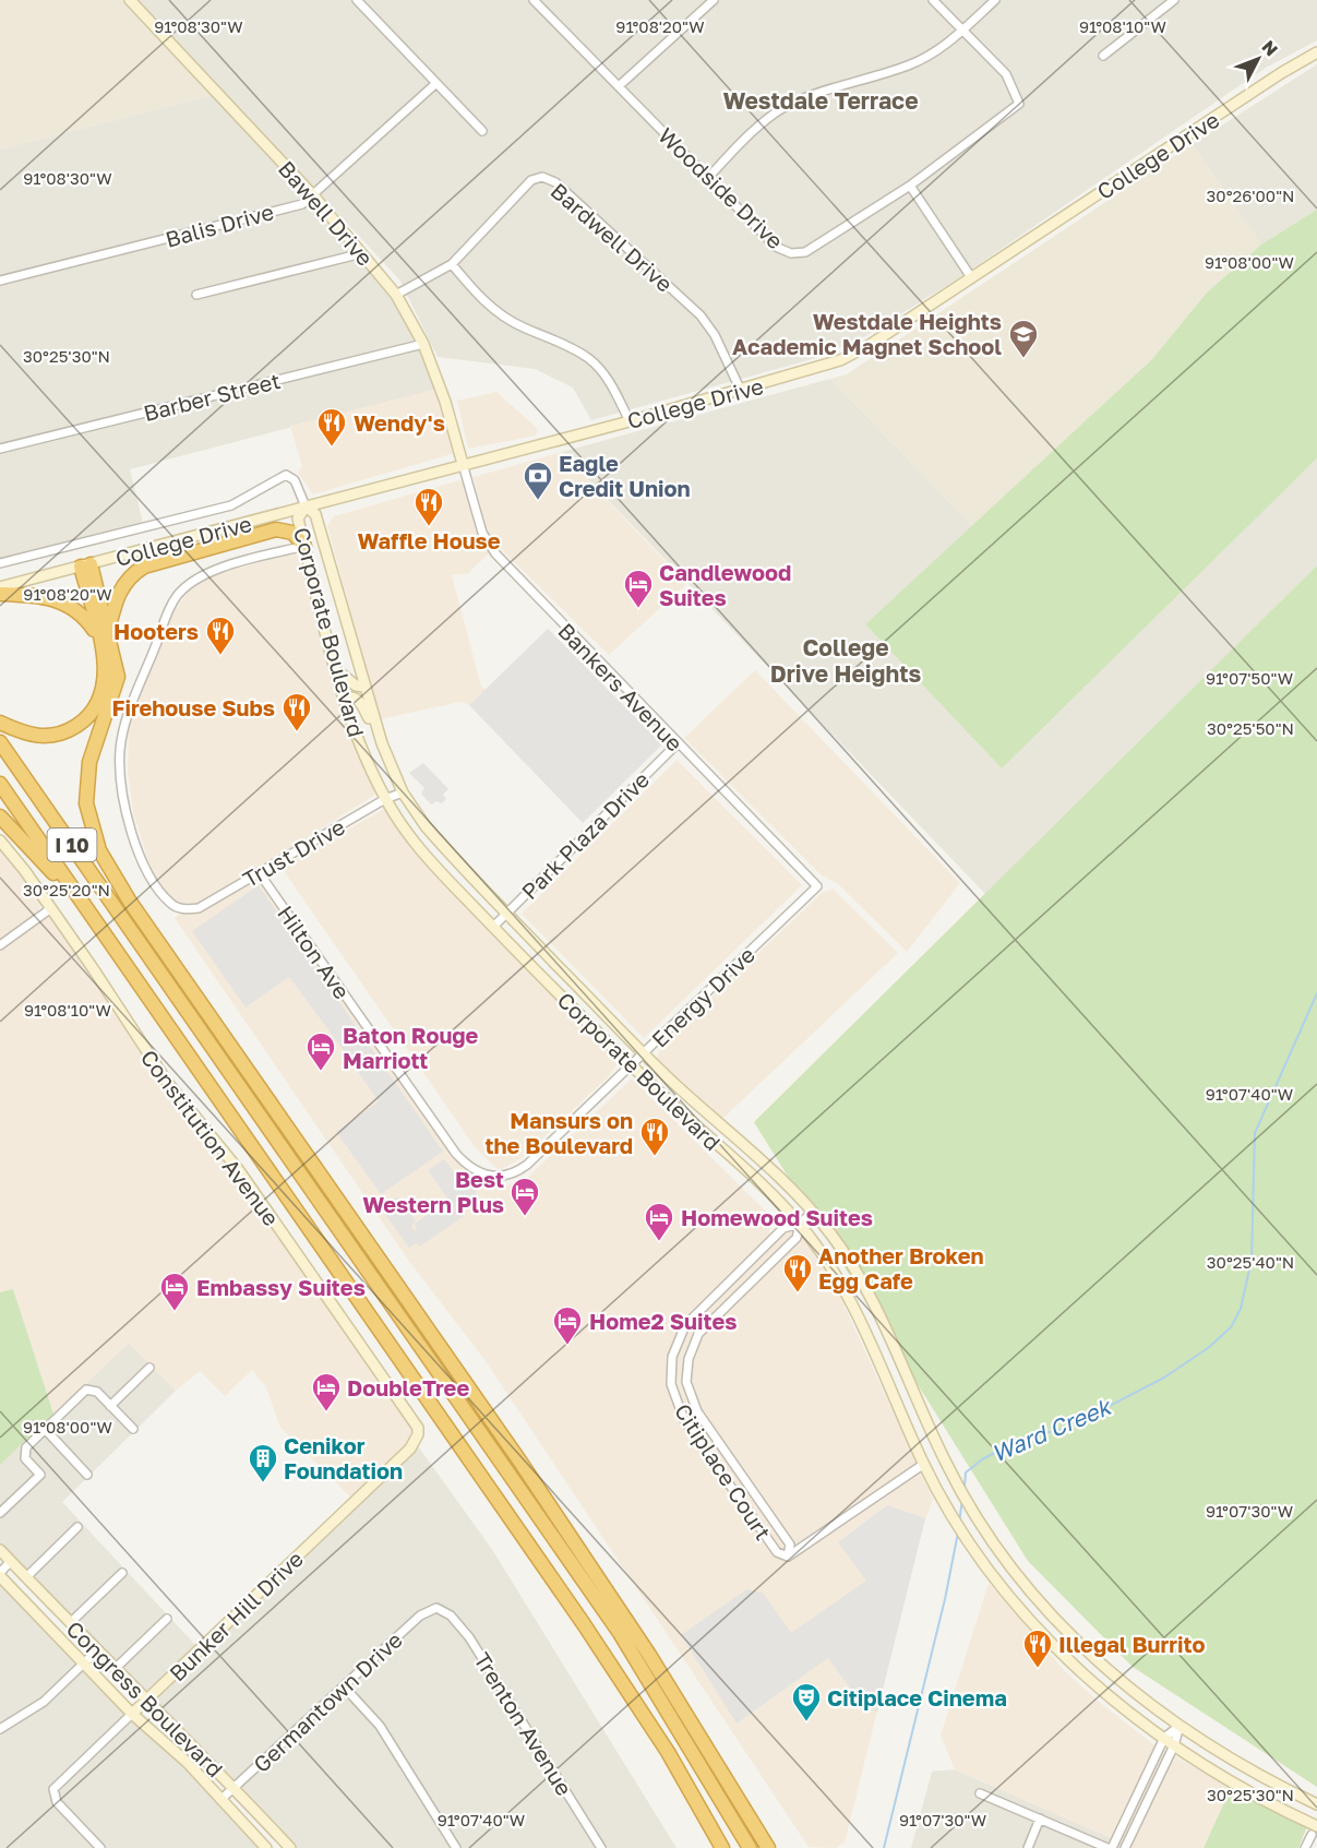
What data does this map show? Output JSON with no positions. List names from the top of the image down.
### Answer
{
  "streets": {
    "highway": ["I 10"],
    "street": [
      "College Drive",
      "Woodside Drive",
      "Bawell Drive",
      "Balis Drive",
      "Bardwell Drive",
      "Barber Street",
      "Corporate Boulevard",
      "Bankers Avenue",
      "Park Plaza Drive",
      "Trust Drive",
      "Hilton Ave",
      "Energy Drive",
      "Constitution Avenue",
      "Citiplace Court",
      "Bunker Hill Drive",
      "Congress Boulevard",
      "Germantown Drive",
      "Trenton Avenue"
    ]
  },
  "crossings": [
    ["College Drive", "Bawell Drive"],
    ["College Drive", "Bardwell Drive"],
    ["College Drive", "Corporate Boulevard"],
    ["College Drive", "Bankers Avenue"],
    ["Bawell Drive", "Balis Drive"],
    ["Bawell Drive", "Bardwell Drive"],
    ["Bawell Drive", "Barber Street"],
    ["Bawell Drive", "Bankers Avenue"],
    ["Corporate Boulevard", "Park Plaza Drive"],
    ["Corporate Boulevard", "Trust Drive"],
    ["Corporate Boulevard", "Energy Drive"],
    ["Corporate Boulevard", "Citiplace Court"],
    ["Bankers Avenue", "Park Plaza Drive"],
    ["Bankers Avenue", "Energy Drive"],
    ["Trust Drive", "Hilton Ave"],
    ["Hilton Ave", "Energy Drive"],
    ["Constitution Avenue", "Bunker Hill Drive"],
    ["Bunker Hill Drive", "Congress Boulevard"],
    ["Congress Boulevard", "Germantown Drive"],
    ["Germantown Drive", "Trenton Avenue"]
  ],
  "districts": ["Westdale Terrace", "College Drive Heights"],
  "water": ["Ward Creek"],
  "places": {
    "school or university": ["Westdale Heights Academic Magnet School"],
    "restaurant": [
      "Wendy's",
      "Waffle House",
      "Hooters",
      "Firehouse Subs",
      "Mansurs on the Boulevard",
      "Another Broken Egg Cafe",
      "Illegal Burrito"
    ],
    "bank": ["Eagle Credit Union"],
    "hotel": [
      "Candlewood Suites",
      "Baton Rouge Marriott",
      "Best Western Plus",
      "Homewood Suites",
      "Embassy Suites",
      "Home2 Suites",
      "DoubleTree"
    ],
    "building": ["Cenikor Foundation"],
    "theatre": ["Citiplace Cinema"]
  },
  "north": "top right",
  "coordinates": [
    "91°08'10\"W",
    "91°08'30\"W",
    "91°08'20\"W",
    "30°26'00\"N",
    "91°08'00\"W",
    "30°25'30\"N",
    "91°07'50\"W",
    "30°25'50\"N",
    "30°25'20\"N",
    "91°07'40\"W",
    "30°25'40\"N",
    "91°07'30\"W"
  ]
}
